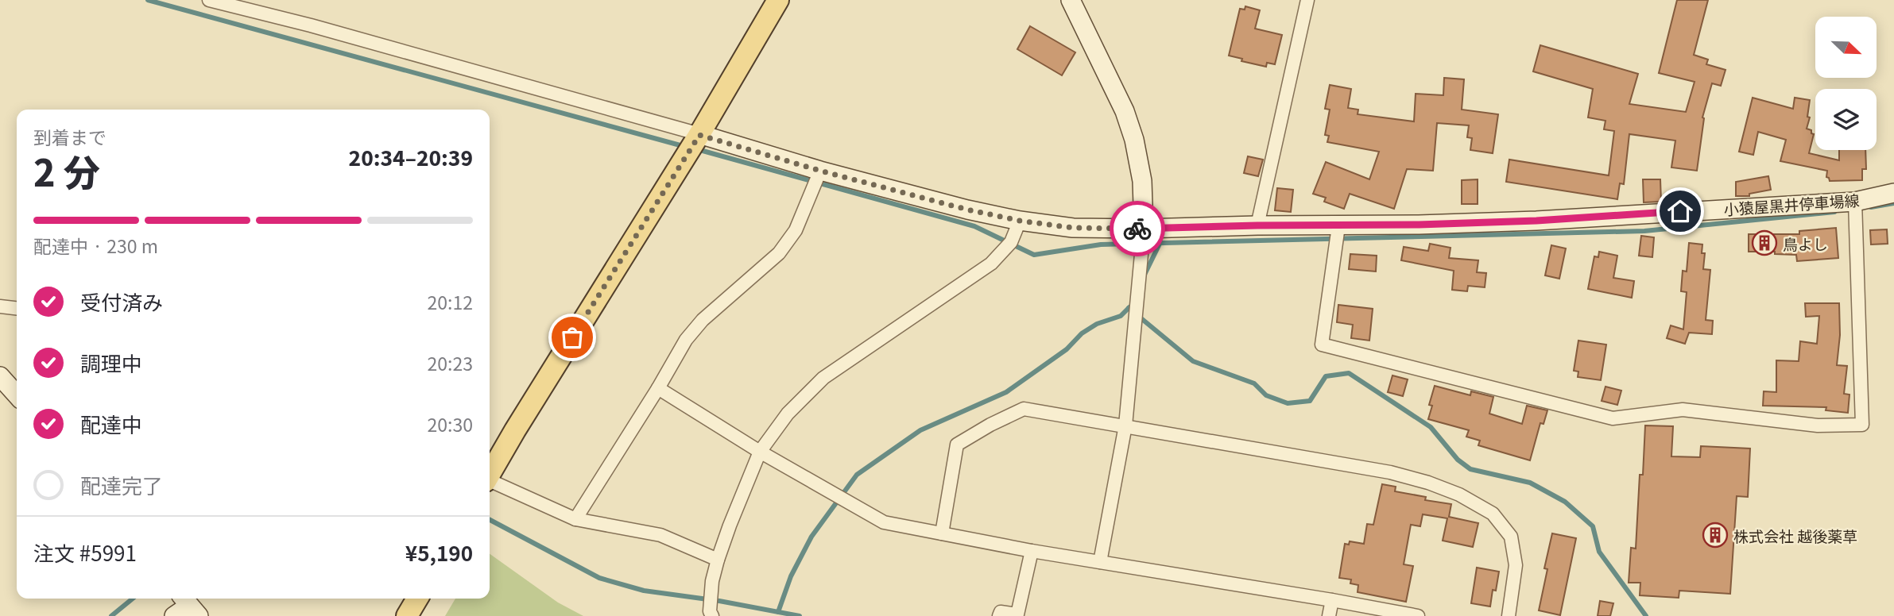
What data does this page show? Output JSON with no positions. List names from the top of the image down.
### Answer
{
  "streets": {
    "main road": ["小猿屋黒井停車場線"]
  },
  "places": {
    "building": ["鳥よし", "株式会社 越後薬草"]
  },
  "north": "bottom right",
  "page": {
    "heading": ["2 分", "到着まで", "20:34–20:39"],
    "panel": ["注文 #5991", "¥5,190"],
    "bar": "配達中 · 230 m",
    "list": [
      ["受付済み", "20:12"],
      ["調理中", "20:23"],
      ["配達中", "20:30"],
      "配達完了"
    ]
  }
}
